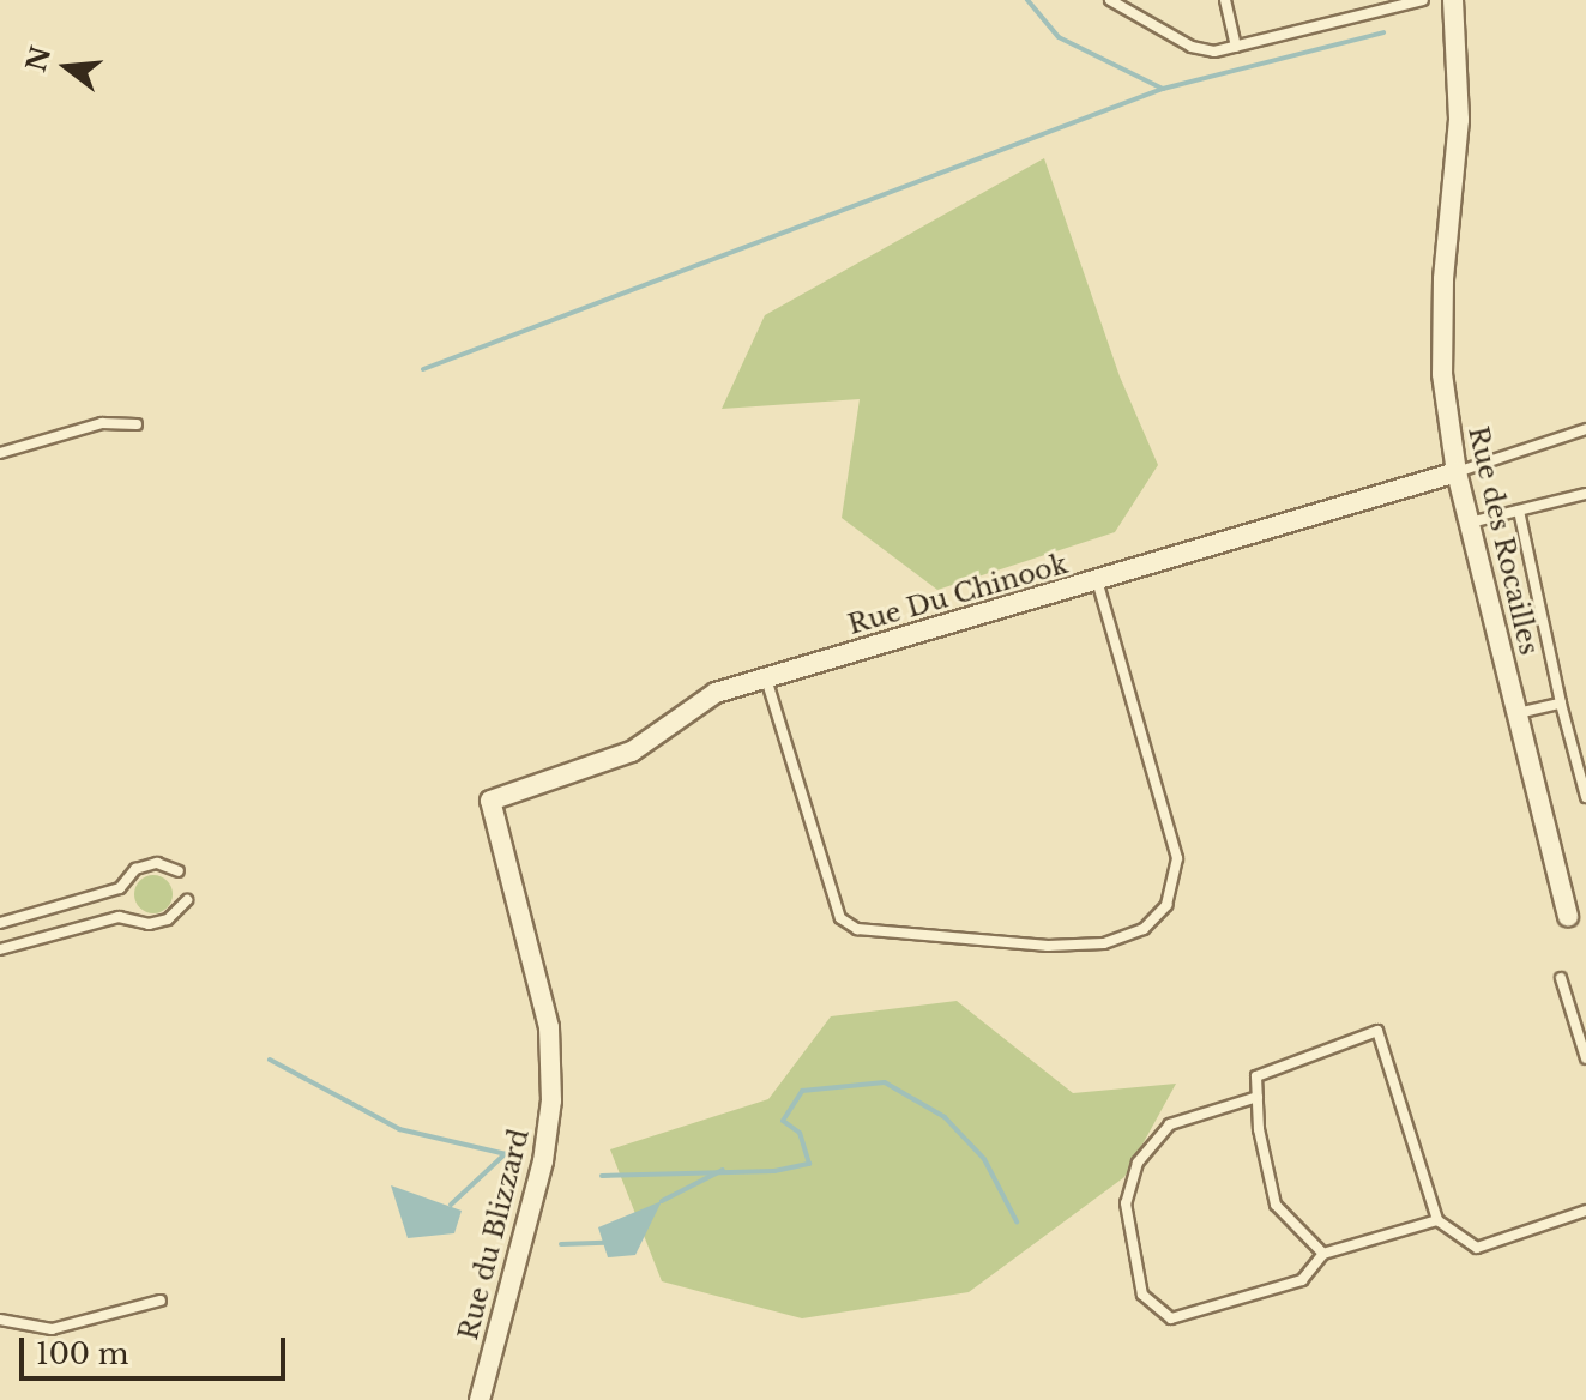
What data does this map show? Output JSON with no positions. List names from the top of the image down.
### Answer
{
  "streets": {
    "street": ["Rue des Rocailles", "Rue Du Chinook", "Rue du Blizzard"]
  },
  "crossings": [
    ["Rue des Rocailles", "Rue Du Chinook"],
    ["Rue Du Chinook", "Rue du Blizzard"]
  ],
  "scale_bar": "100 m",
  "north": "left"
}
